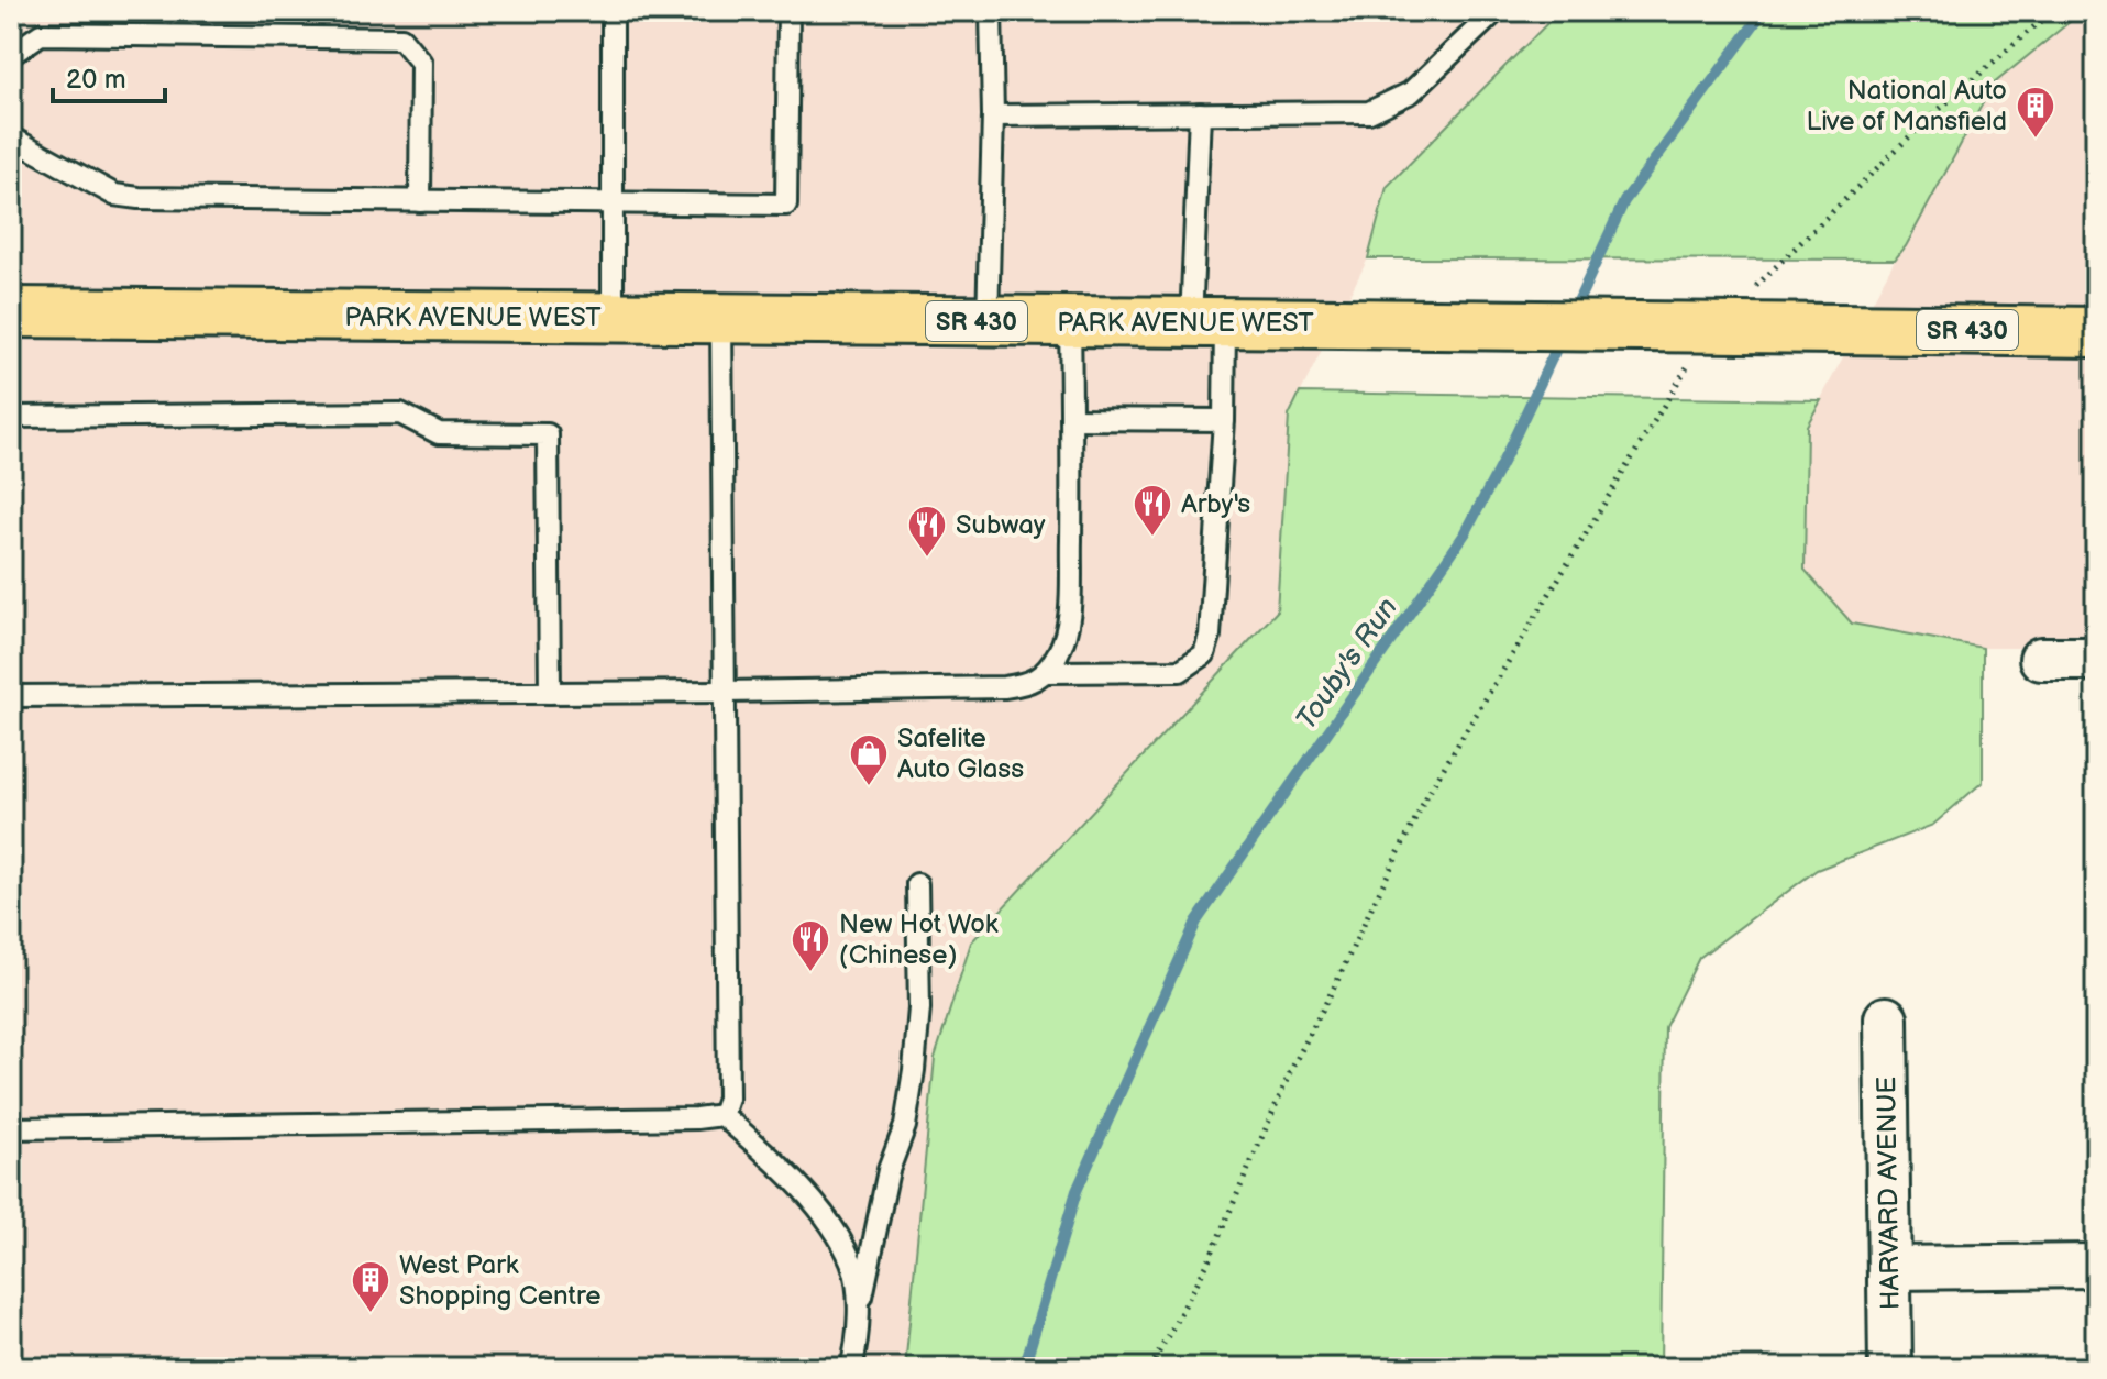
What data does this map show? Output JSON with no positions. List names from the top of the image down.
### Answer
{
  "streets": {
    "main road": ["PARK AVENUE WEST", "SR 430"],
    "street": ["HARVARD AVENUE"]
  },
  "water": ["Touby's Run"],
  "places": {
    "building": ["National Auto Live of Mansfield", "West Park Shopping Centre"],
    "restaurant": ["Arby's", "Subway", "New Hot Wok (Chinese)"],
    "shop": ["Safelite Auto Glass"]
  },
  "scale_bar": "20 m"
}
